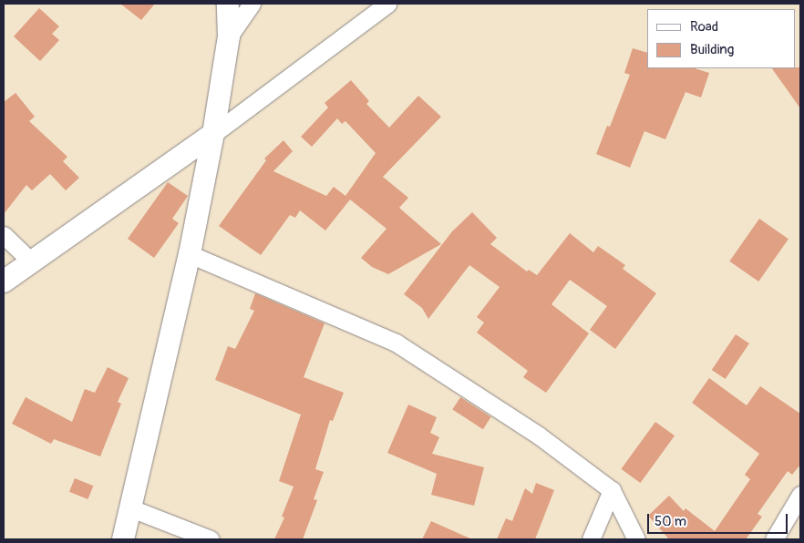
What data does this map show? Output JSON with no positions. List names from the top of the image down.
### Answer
{
  "legend": ["Road", "Building"],
  "scale_bar": "50 m"
}
